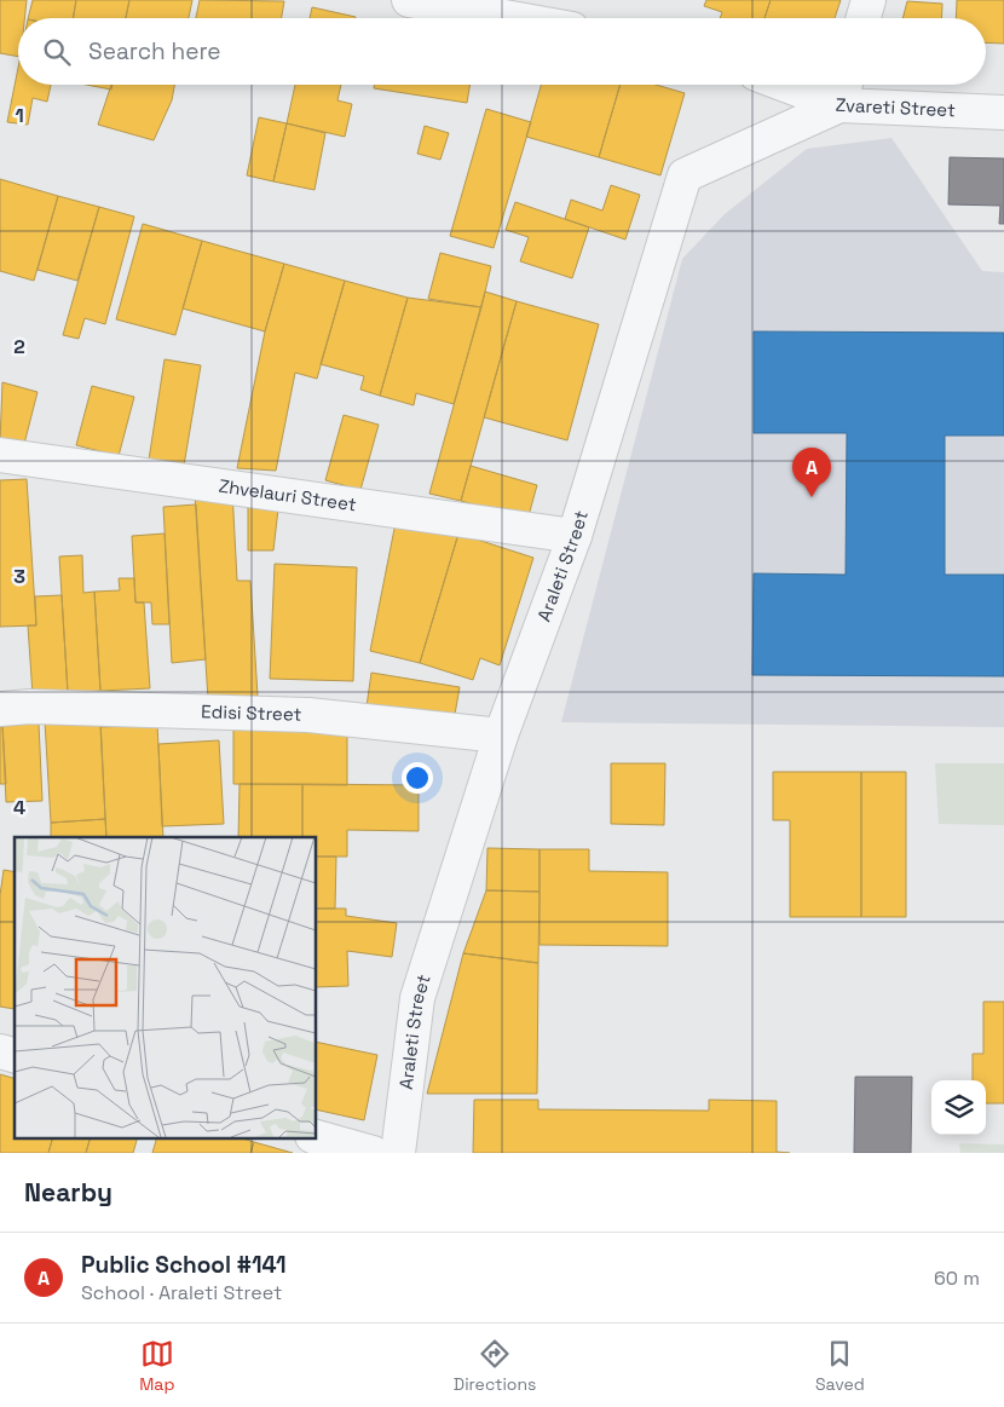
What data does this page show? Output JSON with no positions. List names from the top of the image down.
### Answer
{
  "streets": {
    "street": [
      "Zvareti Street",
      "Zhvelauri Street",
      "Araleti Street",
      "Edisi Street"
    ]
  },
  "crossings": [
    ["Zvareti Street", "Araleti Street"],
    ["Zhvelauri Street", "Araleti Street"],
    ["Araleti Street", "Edisi Street"]
  ],
  "page": {
    "search": "Search here",
    "pins": "A",
    "heading": "Nearby",
    "list": [
      {
        "mark": "A",
        "name": "Public School #141",
        "note": "School · Araleti Street",
        "value": "60 m"
      }
    ],
    "nav": ["Map", "Directions", "Saved"]
  },
  "grid": {
    "rows": [
      "1",
      "2",
      "3",
      "4"
    ]
  }
}
